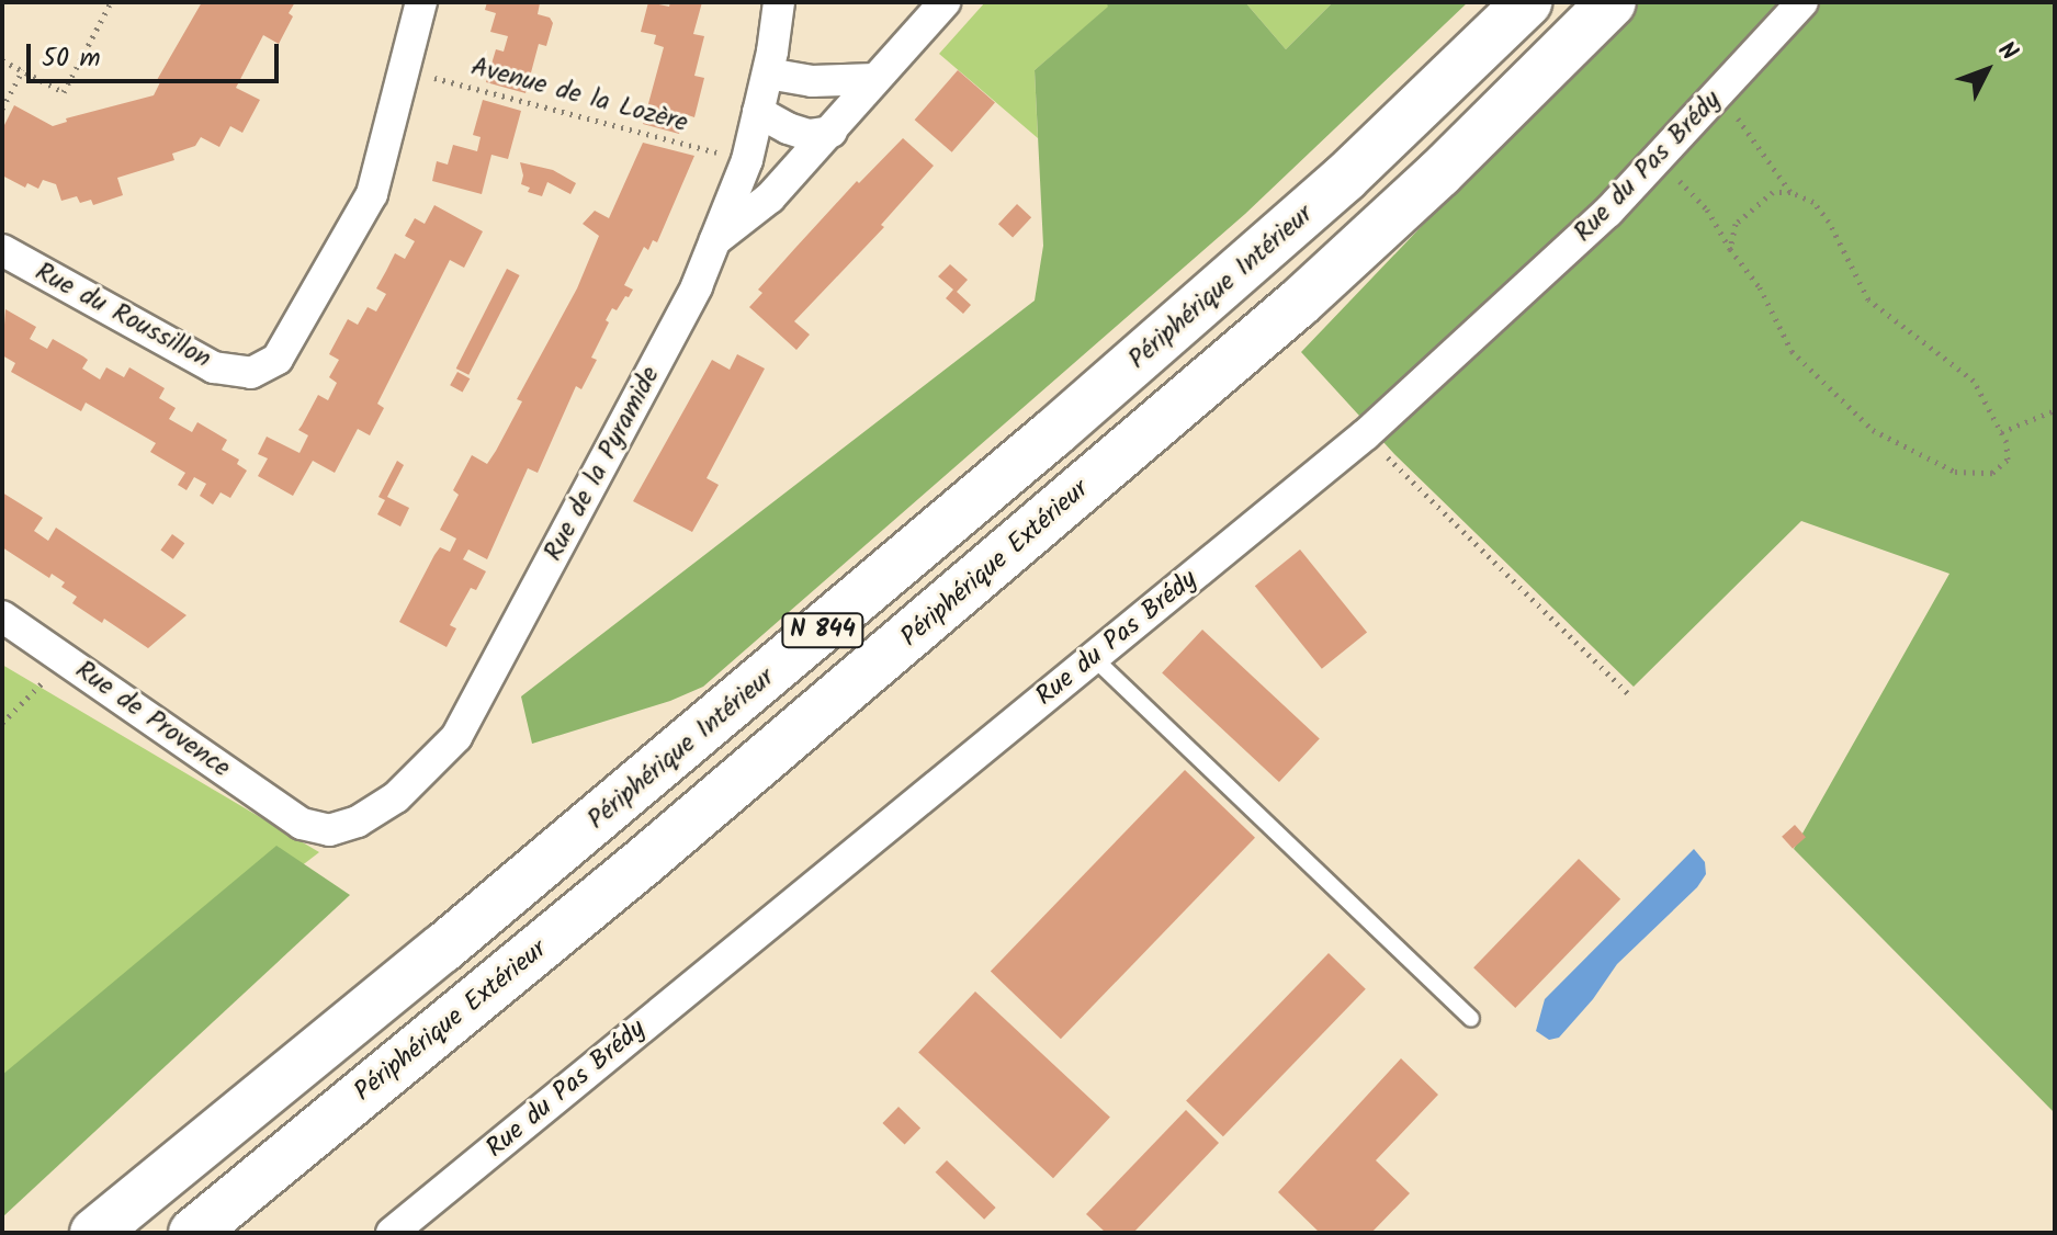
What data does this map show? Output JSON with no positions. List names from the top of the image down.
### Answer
{
  "streets": {
    "highway": ["Périphérique Intérieur", "Périphérique Extérieur", "N 844"],
    "street": [
      "Rue du Pas Brédy",
      "Rue du Roussillon",
      "Rue de la Pyramide",
      "Rue de Provence"
    ],
    "path": ["Avenue de la Lozère"]
  },
  "crossings": [
    ["Avenue de la Lozère", "Rue du Roussillon"],
    ["Avenue de la Lozère", "Rue de la Pyramide"],
    ["Rue de la Pyramide", "Rue de Provence"]
  ],
  "scale_bar": "50 m",
  "north": "top right"
}
